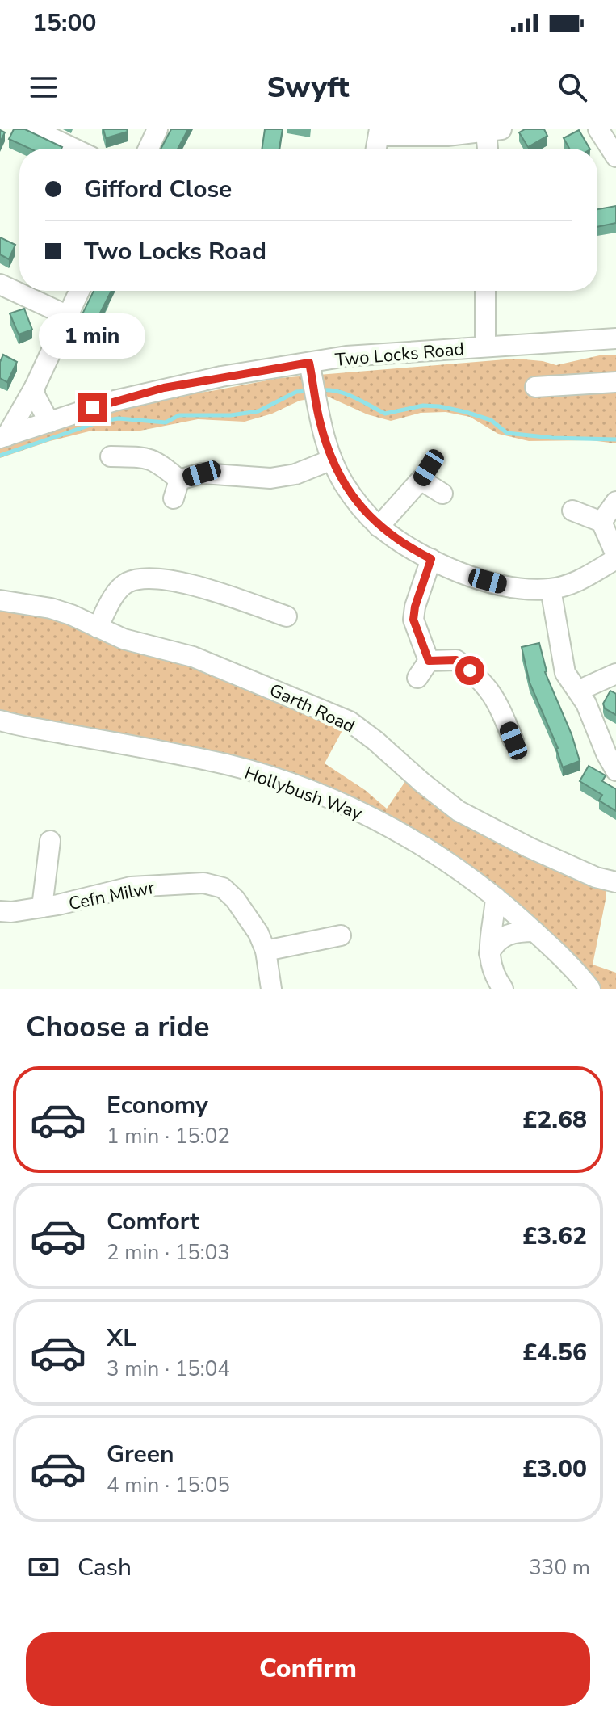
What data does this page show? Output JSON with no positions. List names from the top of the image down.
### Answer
{
  "streets": {
    "street": [
      "Two Locks Road",
      "Garth Road",
      "Hollybush Way",
      "Cefn Milwr"
    ]
  },
  "page": {
    "status": "15:00",
    "header": "Swyft",
    "banner": ["Gifford Close", "Two Locks Road"],
    "bubble": "1 min",
    "heading": "Choose a ride",
    "list": [
      {
        "name": "Economy",
        "note": "1 min · 15:02",
        "value": "£2.68"
      },
      {
        "name": "Comfort",
        "note": "2 min · 15:03",
        "value": "£3.62"
      },
      {
        "name": "XL",
        "note": "3 min · 15:04",
        "value": "£4.56"
      },
      {
        "name": "Green",
        "note": "4 min · 15:05",
        "value": "£3.00"
      }
    ],
    "pay": ["Cash", "330 m"],
    "buttons": "Confirm"
  }
}
